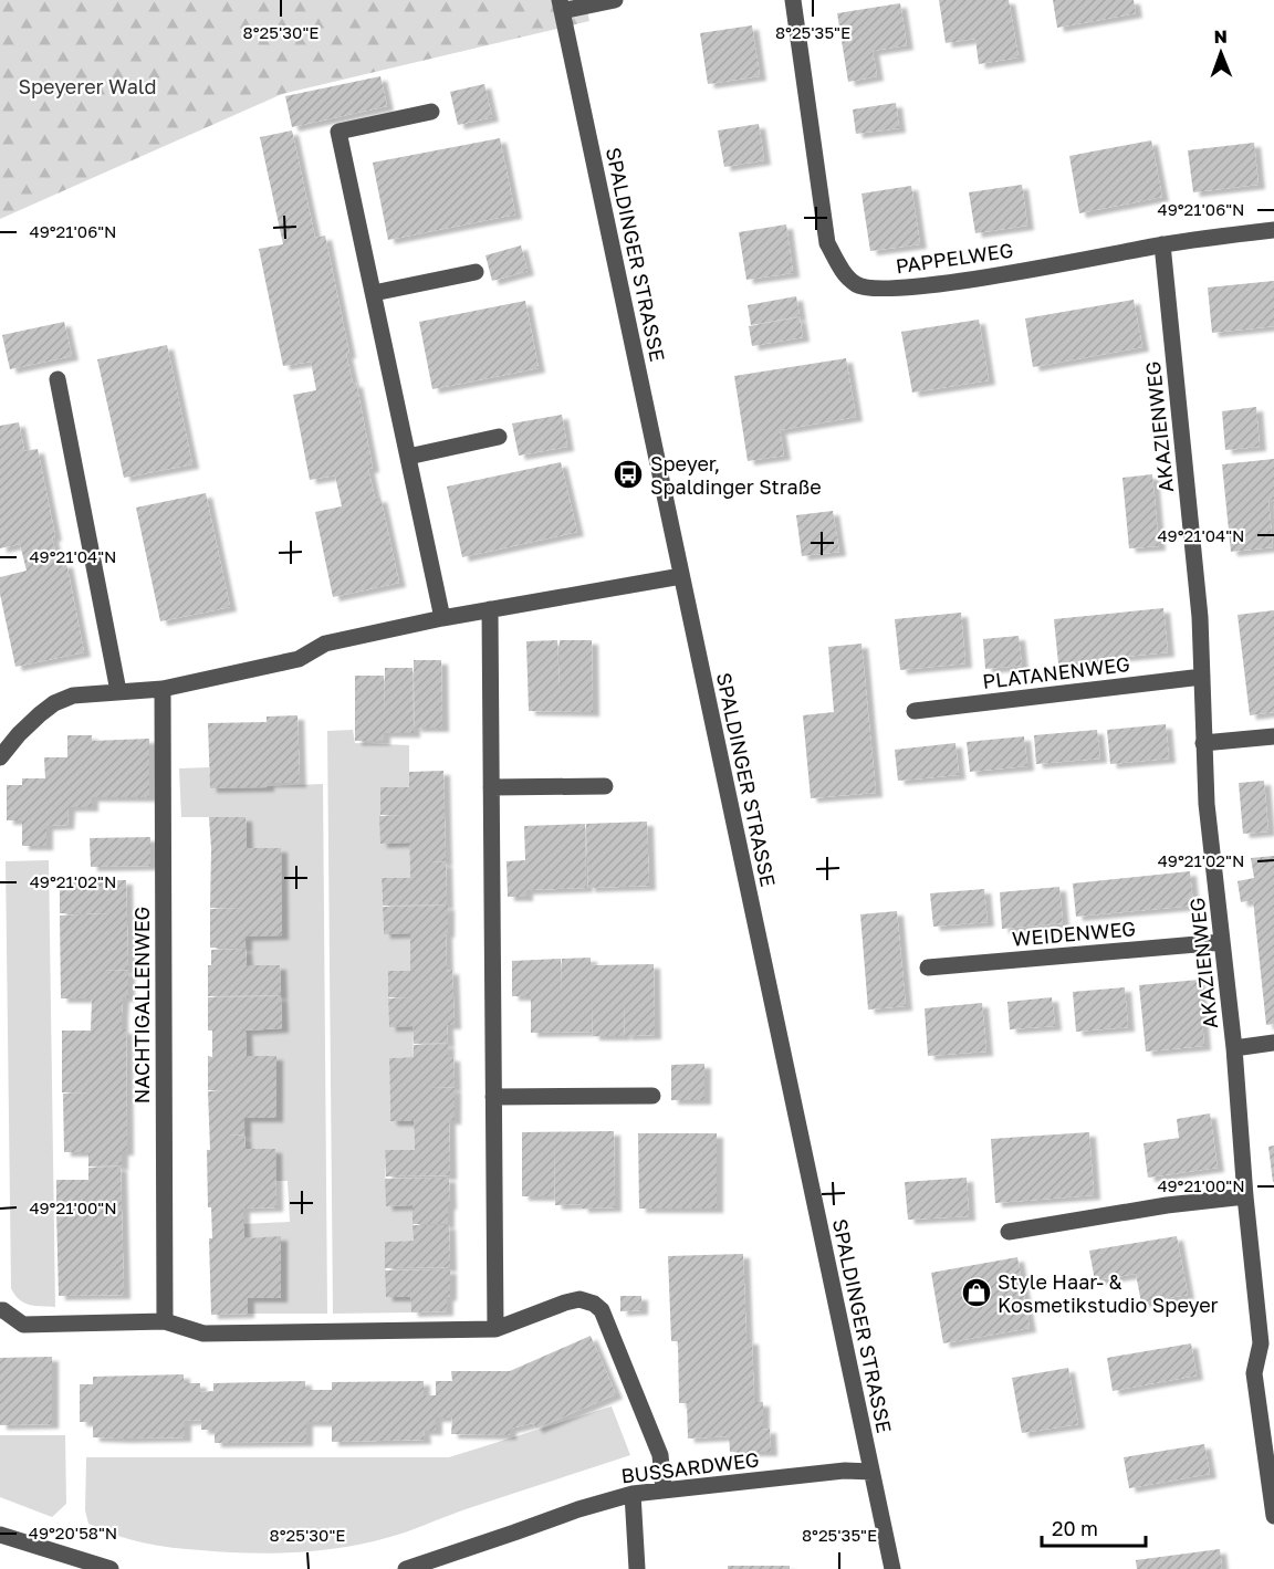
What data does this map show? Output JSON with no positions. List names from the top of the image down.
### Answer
{
  "streets": {
    "street": [
      "SPALDINGER STRASSE",
      "PAPPELWEG",
      "AKAZIENWEG",
      "PLATANENWEG",
      "WEIDENWEG",
      "NACHTIGALLENWEG",
      "BUSSARDWEG"
    ]
  },
  "crossings": [
    ["SPALDINGER STRASSE", "BUSSARDWEG"],
    ["PAPPELWEG", "AKAZIENWEG"],
    ["AKAZIENWEG", "PLATANENWEG"],
    ["AKAZIENWEG", "WEIDENWEG"]
  ],
  "parks": ["Speyerer Wald"],
  "places": {
    "bus stop": ["Speyer, Spaldinger Straße"],
    "shop": ["Style Haar- & Kosmetikstudio Speyer"]
  },
  "scale_bar": "20 m",
  "north": "top",
  "coordinates": [
    "8°25'30\"E",
    "8°25'35\"E",
    "49°21'06\"N",
    "49°21'04\"N",
    "49°21'02\"N",
    "49°21'00\"N",
    "49°20'58\"N"
  ]
}
